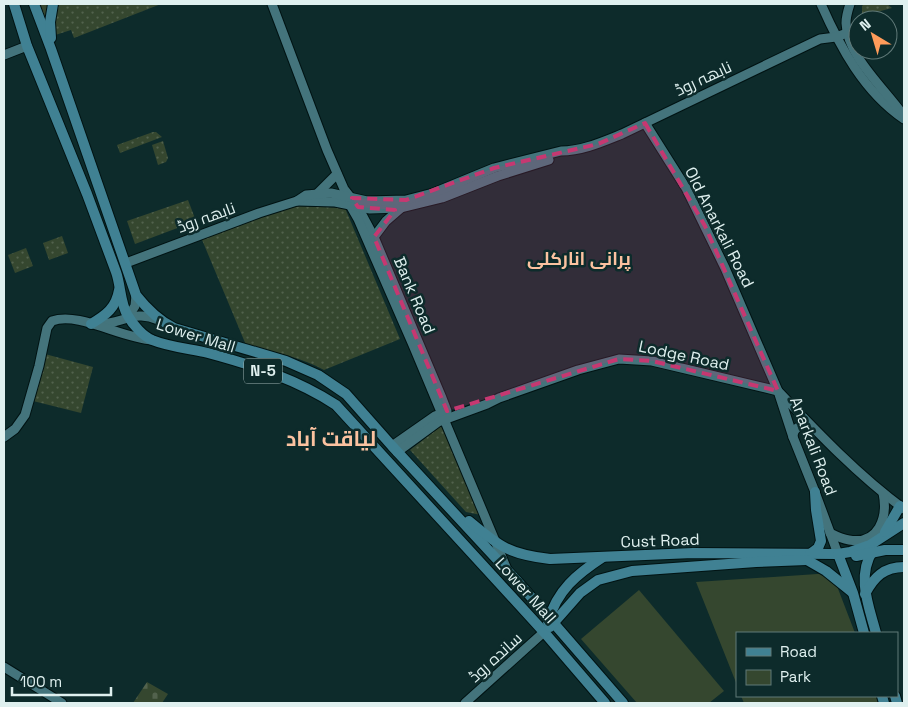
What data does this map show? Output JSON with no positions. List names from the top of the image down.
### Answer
{
  "streets": {
    "main road": ["Lower Mall", "N-5", "Cust Road"],
    "street": [
      "نابھہ روڈ",
      "Old Anarkali Road",
      "Bank Road",
      "Lodge Road",
      "Anarkali Road",
      "ساندہ روڈ"
    ]
  },
  "crossings": [
    ["نابھہ روڈ", "Old Anarkali Road"],
    ["نابھہ روڈ", "Bank Road"],
    ["نابھہ روڈ", "Lower Mall"],
    ["Old Anarkali Road", "Anarkali Road"],
    ["Bank Road", "Lower Mall"],
    ["Bank Road", "Lodge Road"],
    ["Bank Road", "Cust Road"],
    ["Lower Mall", "Lodge Road"],
    ["Lower Mall", "Cust Road"],
    ["Lower Mall", "ساندہ روڈ"],
    ["Lodge Road", "Anarkali Road"],
    ["Anarkali Road", "Cust Road"]
  ],
  "districts": ["پرانی انارکلی", "لیاقت آباد"],
  "legend": ["Road", "Park"],
  "scale_bar": "100 m",
  "north": "top left"
}
